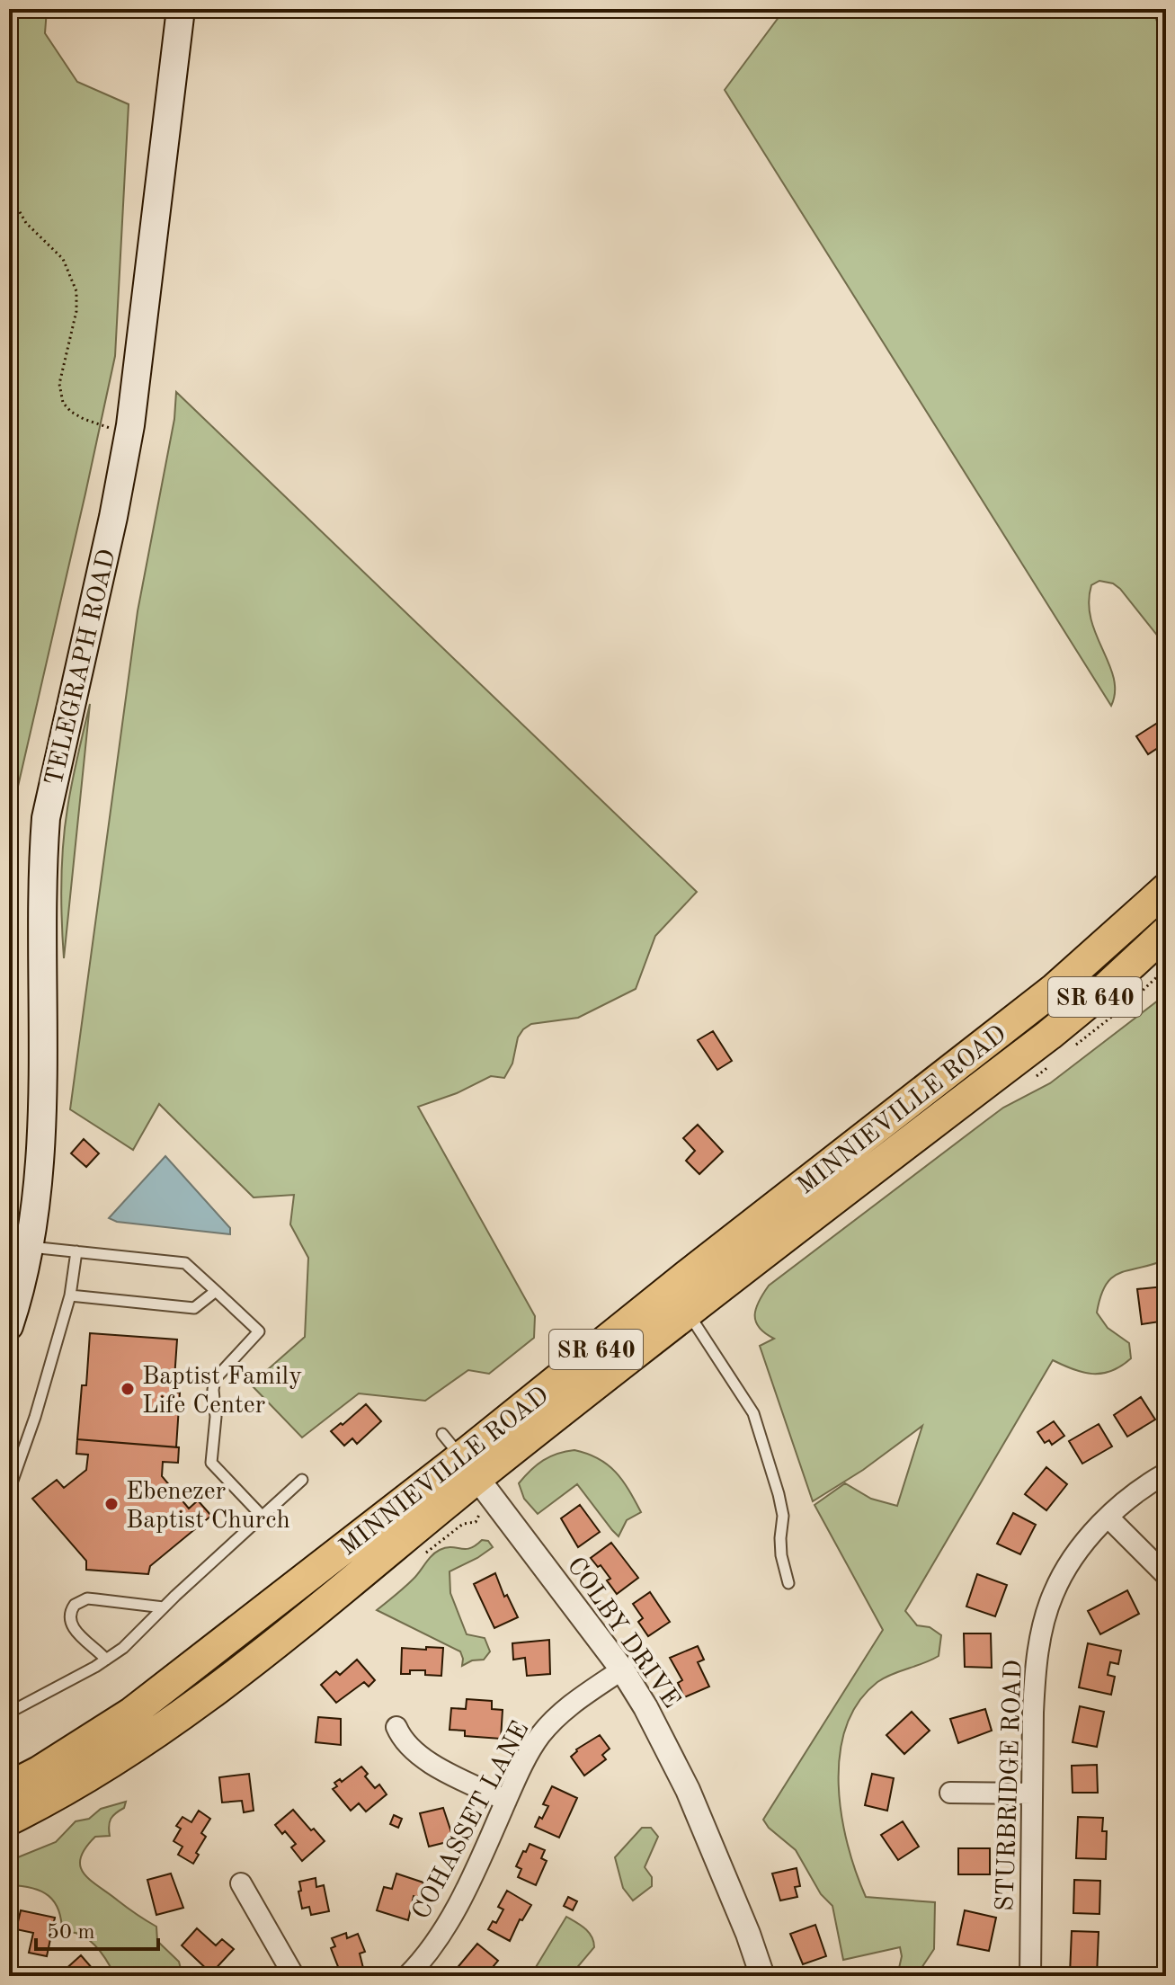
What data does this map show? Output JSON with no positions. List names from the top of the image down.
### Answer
{
  "streets": {
    "main road": ["TELEGRAPH ROAD", "SR 640", "MINNIEVILLE ROAD"],
    "street": ["COLBY DRIVE", "STURBRIDGE ROAD", "COHASSET LANE"]
  },
  "crossings": [
    ["MINNIEVILLE ROAD", "COLBY DRIVE"],
    ["COLBY DRIVE", "COHASSET LANE"]
  ],
  "places": ["Baptist Family Life Center", "Ebenezer Baptist Church"],
  "scale_bar": "50 m"
}
